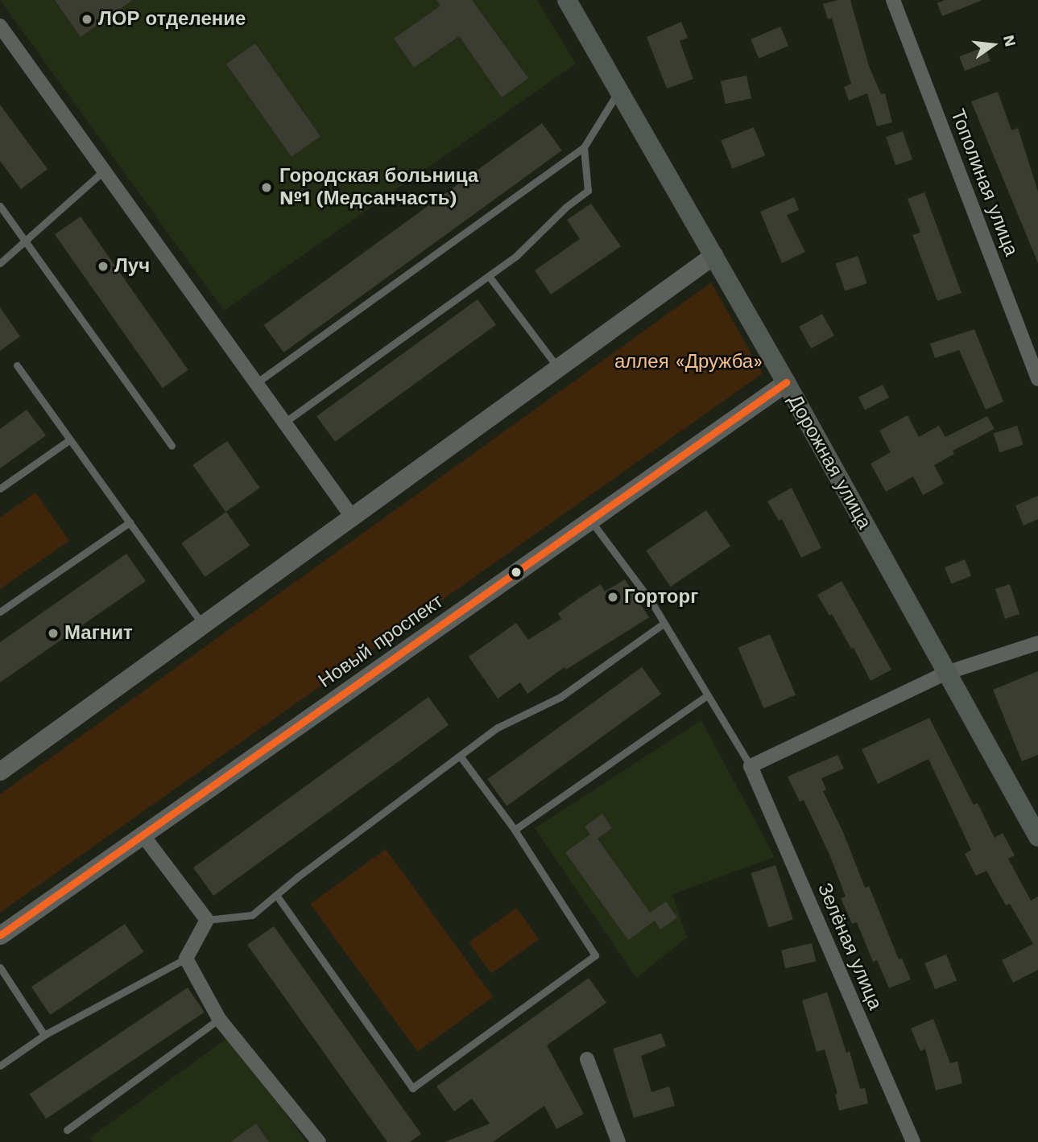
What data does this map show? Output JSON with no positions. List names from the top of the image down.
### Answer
{
  "streets": {
    "main road": ["Дорожная улица"],
    "street": ["Тополиная улица", "Новый проспект", "Зелёная улица"]
  },
  "crossings": [
    ["Дорожная улица", "Новый проспект"]
  ],
  "parks": ["аллея «Дружба»"],
  "places": [
    "ЛОР отделение",
    "Городская больница №1 (Медсанчасть)",
    "Луч",
    "Горторг",
    "Магнит"
  ],
  "north": "right"
}
